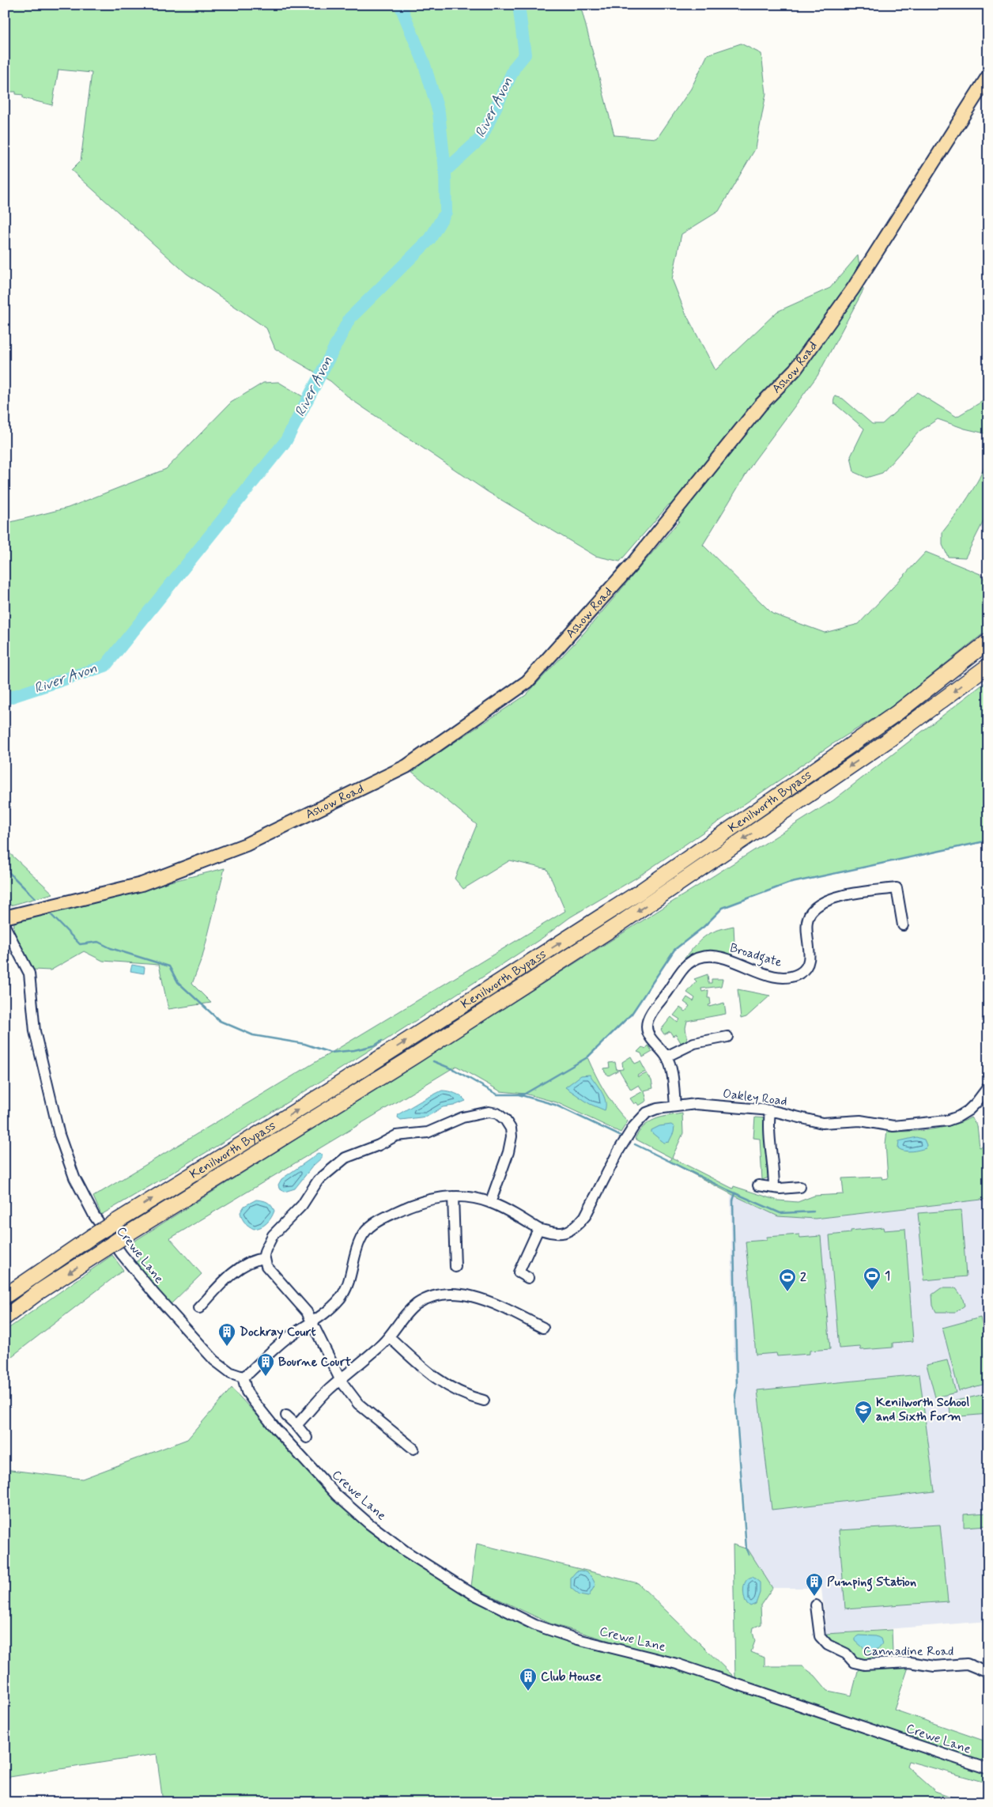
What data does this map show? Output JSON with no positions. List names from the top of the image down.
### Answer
{
  "streets": {
    "highway": ["Kenilworth Bypass"],
    "main road": ["Ashow Road"],
    "street": [
      "Broadgate",
      "Oakley Road",
      "Crewe Lane",
      "Cannadine Road"
    ]
  },
  "crossings": [
    ["Broadgate", "Oakley Road"]
  ],
  "water": ["River Avon"],
  "places": {
    "sports": ["1", "2"],
    "building": [
      "Dockray Court",
      "Bourne Court",
      "Pumping Station",
      "Club House"
    ],
    "school or university": ["Kenilworth School and Sixth Form"]
  }
}
